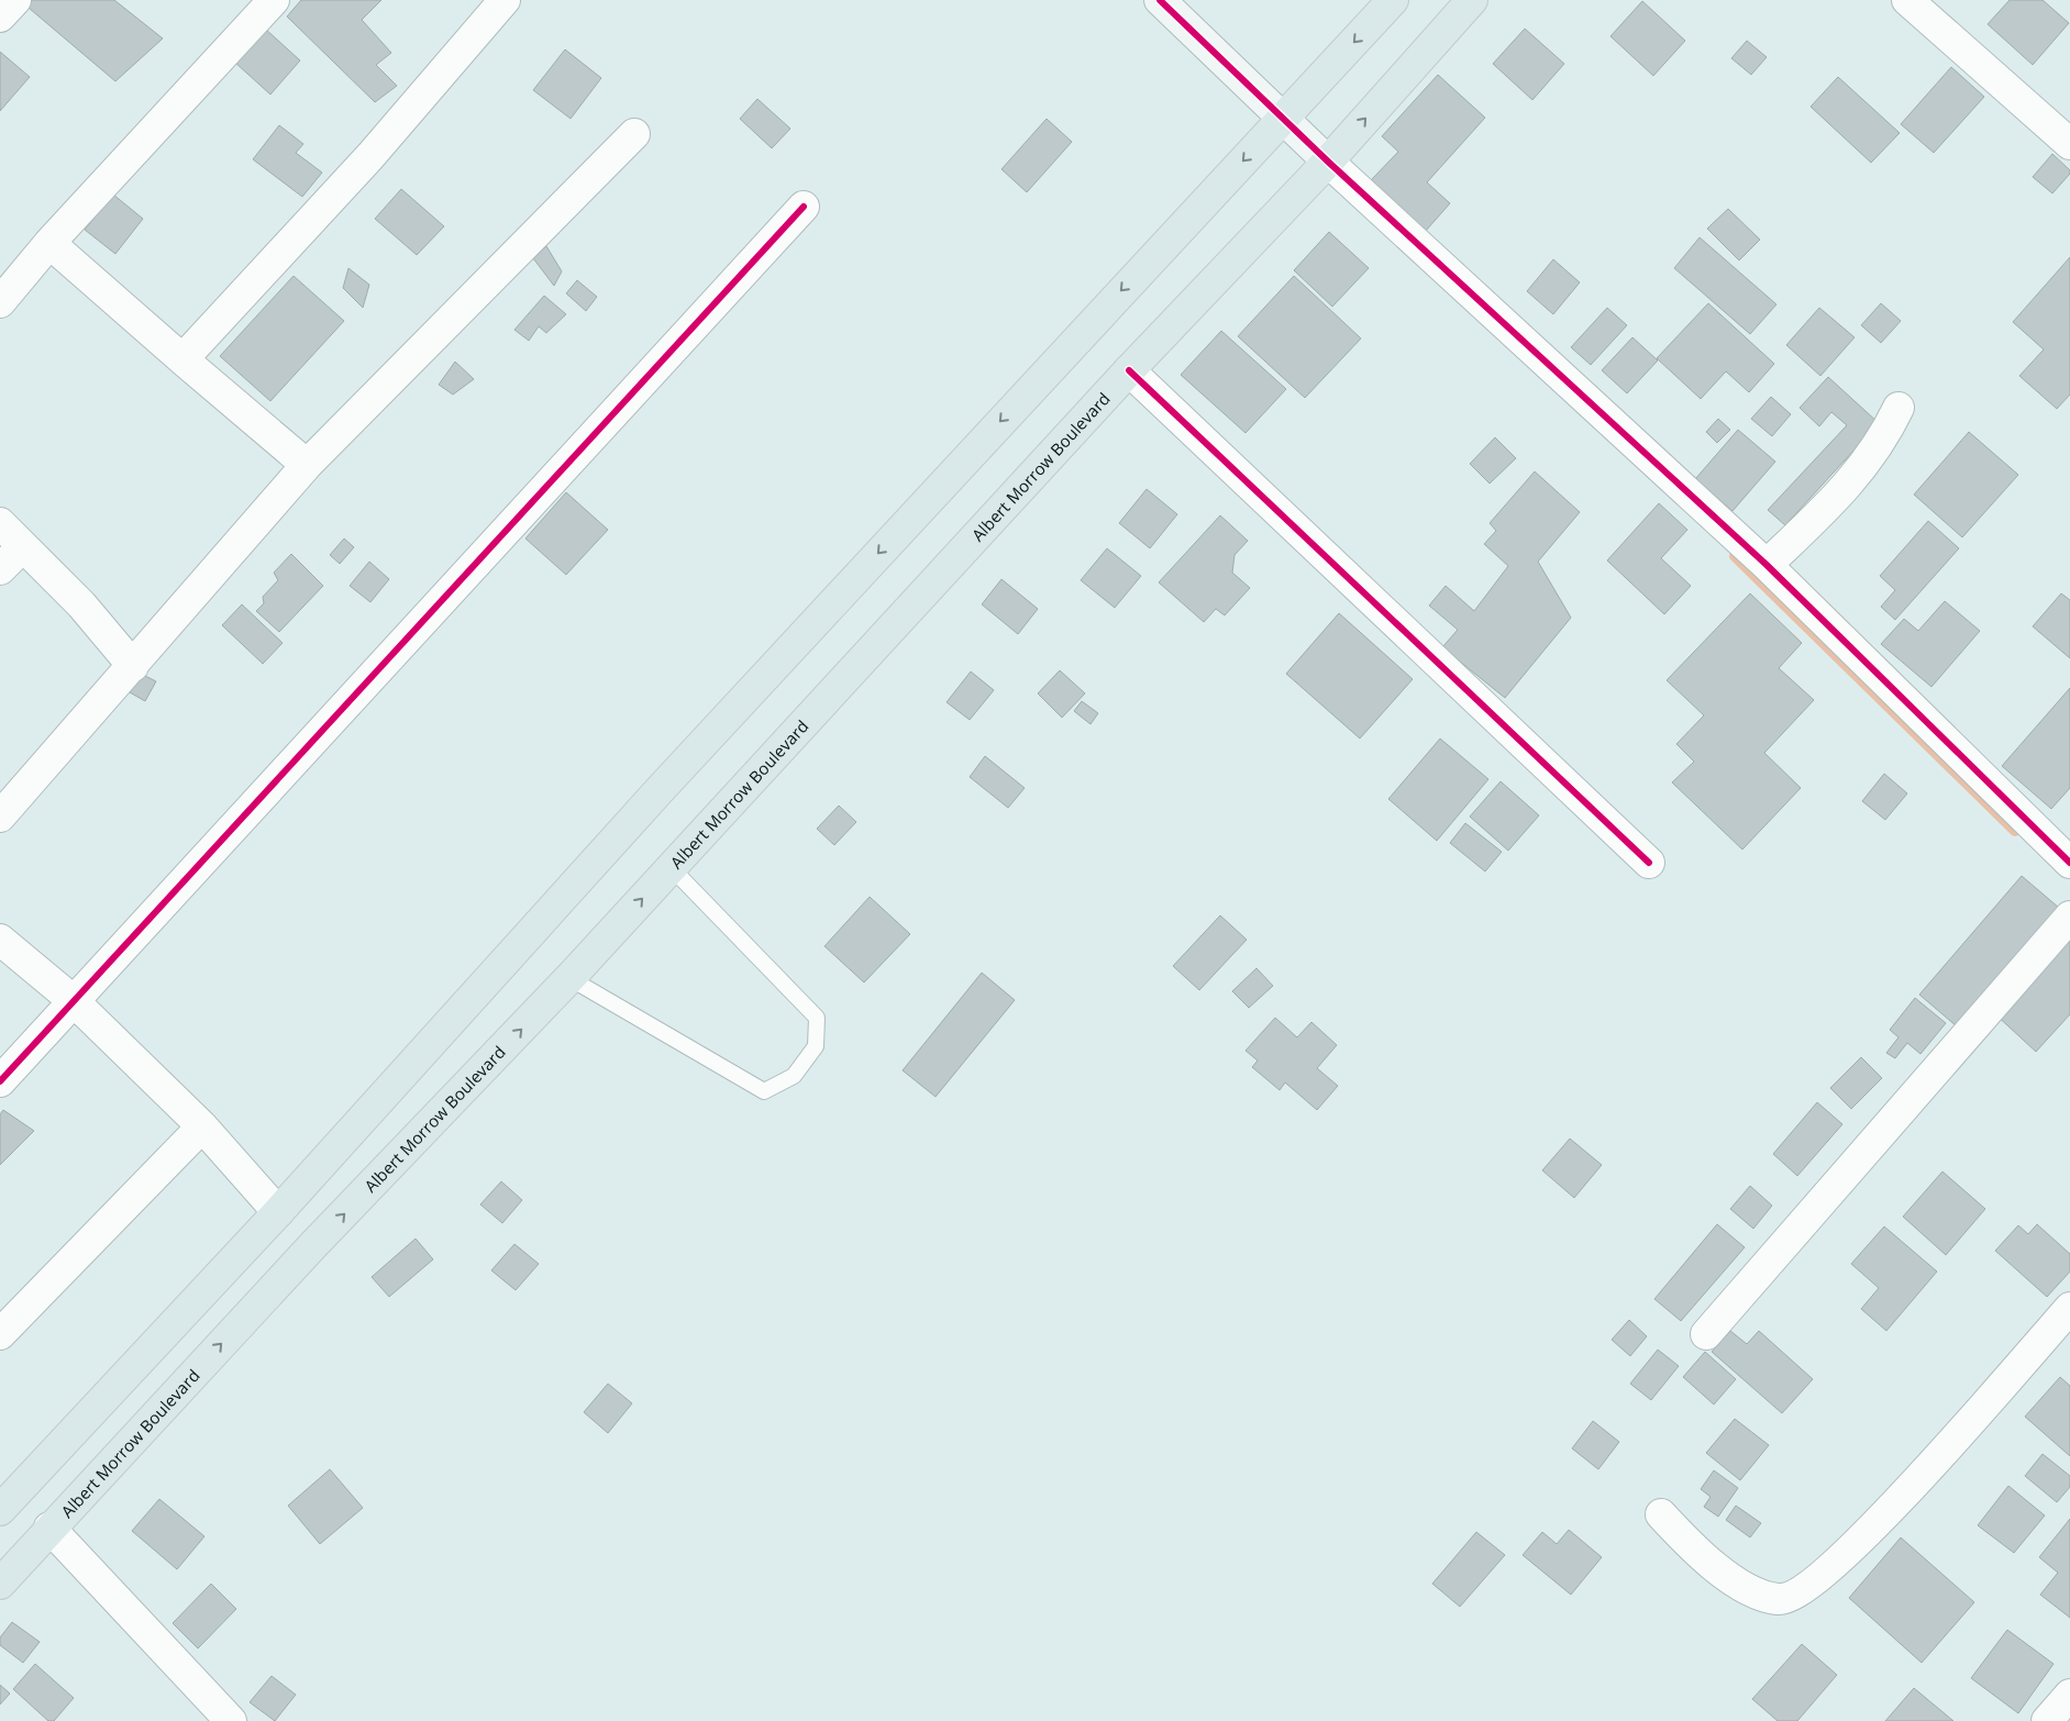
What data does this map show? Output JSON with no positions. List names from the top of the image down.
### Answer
{
  "streets": {
    "highway": ["Albert Morrow Boulevard"]
  }
}
